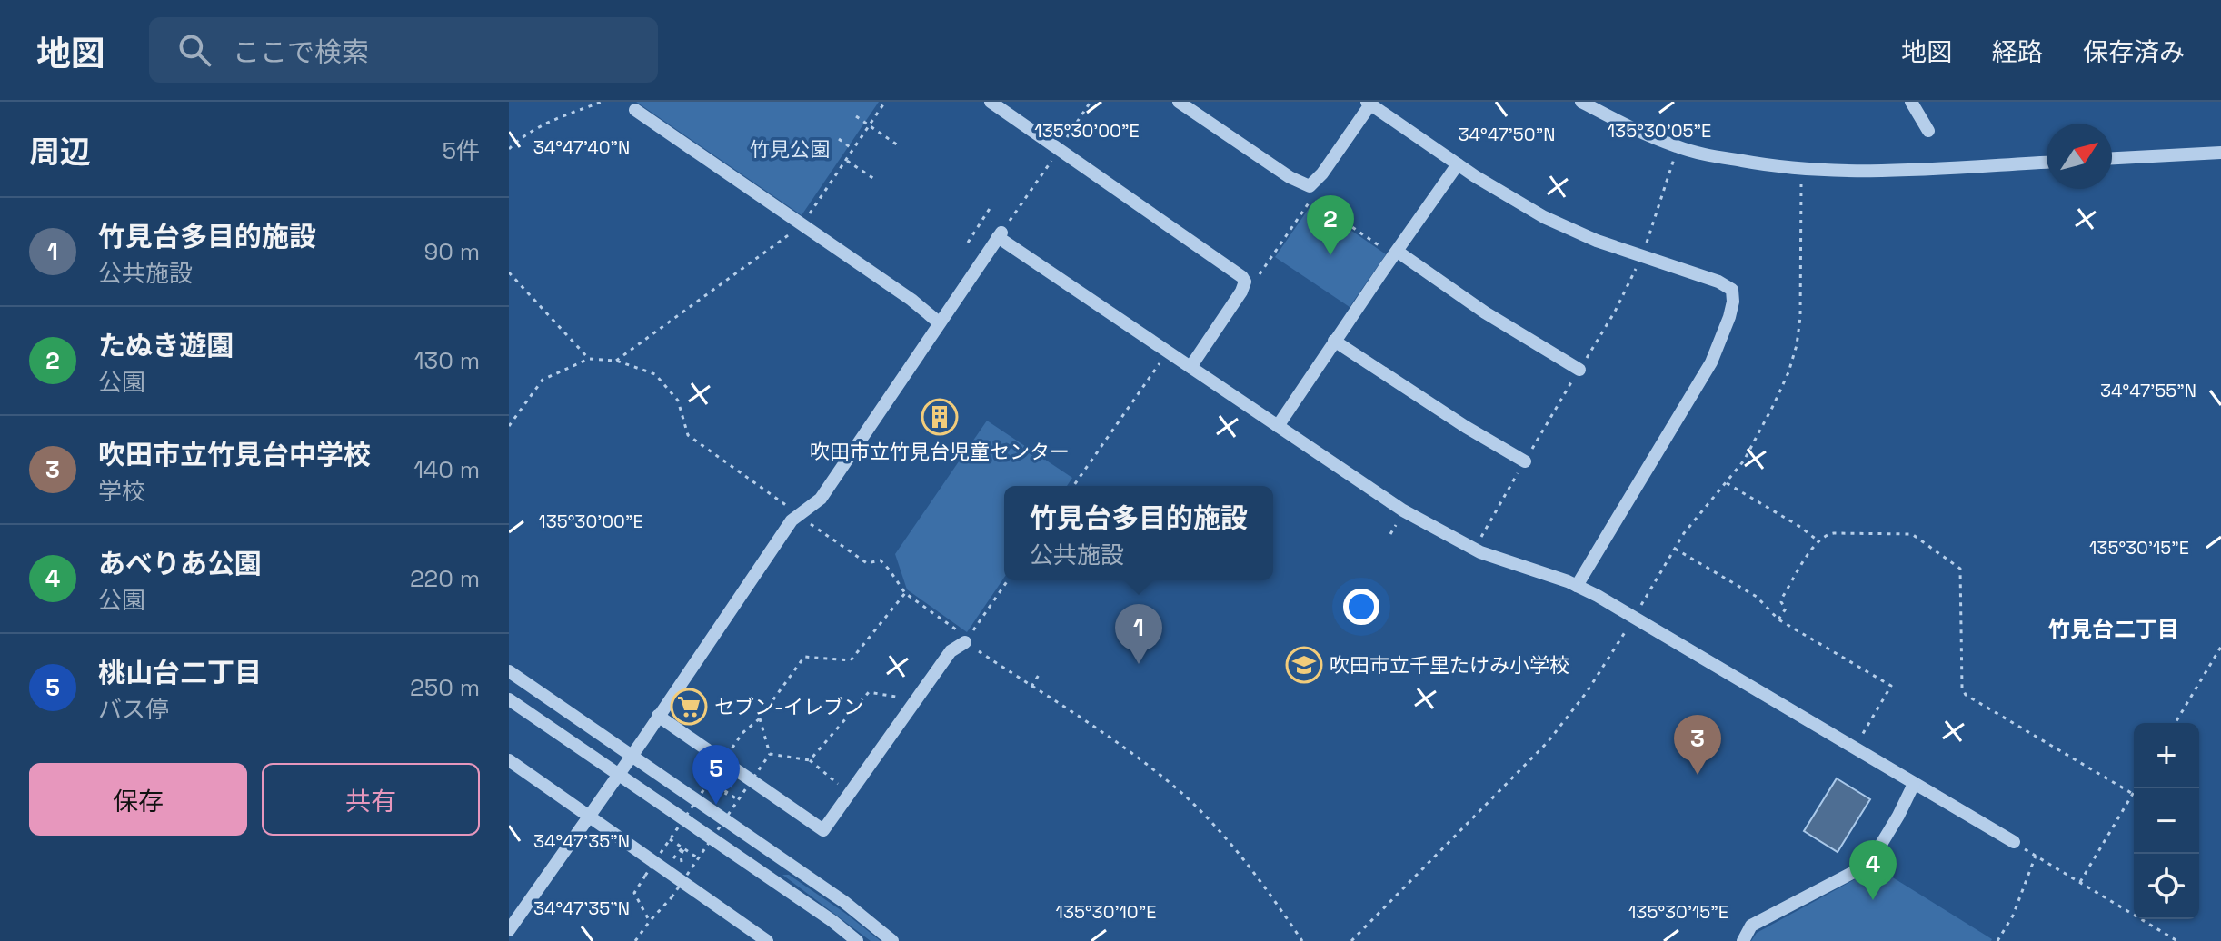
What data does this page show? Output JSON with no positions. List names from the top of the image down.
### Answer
{
  "districts": ["竹見台二丁目"],
  "parks": ["竹見公園"],
  "places": {
    "building": ["吹田市立竹見台児童センター"],
    "school or university": ["吹田市立千里たけみ小学校"],
    "supermarket": ["セブン-イレブン"]
  },
  "north": "top right",
  "page": {
    "header": "地図",
    "search": "ここで検索",
    "nav": ["地図", "経路", "保存済み"],
    "heading": ["周辺", "5件"],
    "pins": [
      "2",
      "1",
      "3",
      "5",
      "4"
    ],
    "list": [
      {
        "mark": "1",
        "name": "竹見台多目的施設",
        "note": "公共施設",
        "value": "90 m"
      },
      {
        "mark": "2",
        "name": "たぬき遊園",
        "note": "公園",
        "value": "130 m"
      },
      {
        "mark": "3",
        "name": "吹田市立竹見台中学校",
        "note": "学校",
        "value": "140 m"
      },
      {
        "mark": "4",
        "name": "あべりあ公園",
        "note": "公園",
        "value": "220 m"
      },
      {
        "mark": "5",
        "name": "桃山台二丁目",
        "note": "バス停",
        "value": "250 m"
      }
    ],
    "popup": ["竹見台多目的施設", "公共施設"],
    "map_buttons": ["+", "−"],
    "buttons": ["保存", "共有"]
  },
  "coordinates": [
    "135°30'00\"E",
    "135°30'05\"E",
    "34°47'50\"N",
    "34°47'40\"N",
    "34°47'55\"N",
    "135°30'15\"E",
    "34°47'35\"N",
    "135°30'10\"E"
  ]
}
